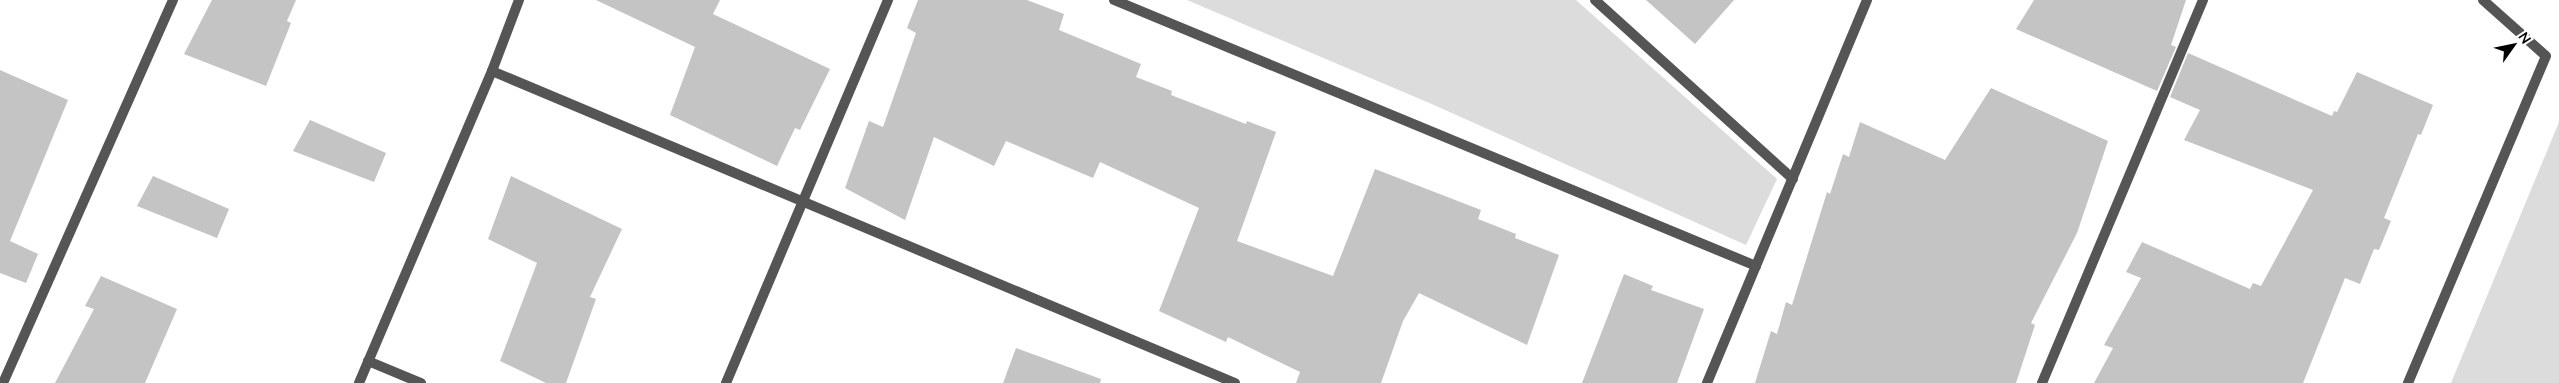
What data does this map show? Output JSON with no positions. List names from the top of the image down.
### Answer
{
  "north": "top right"
}
